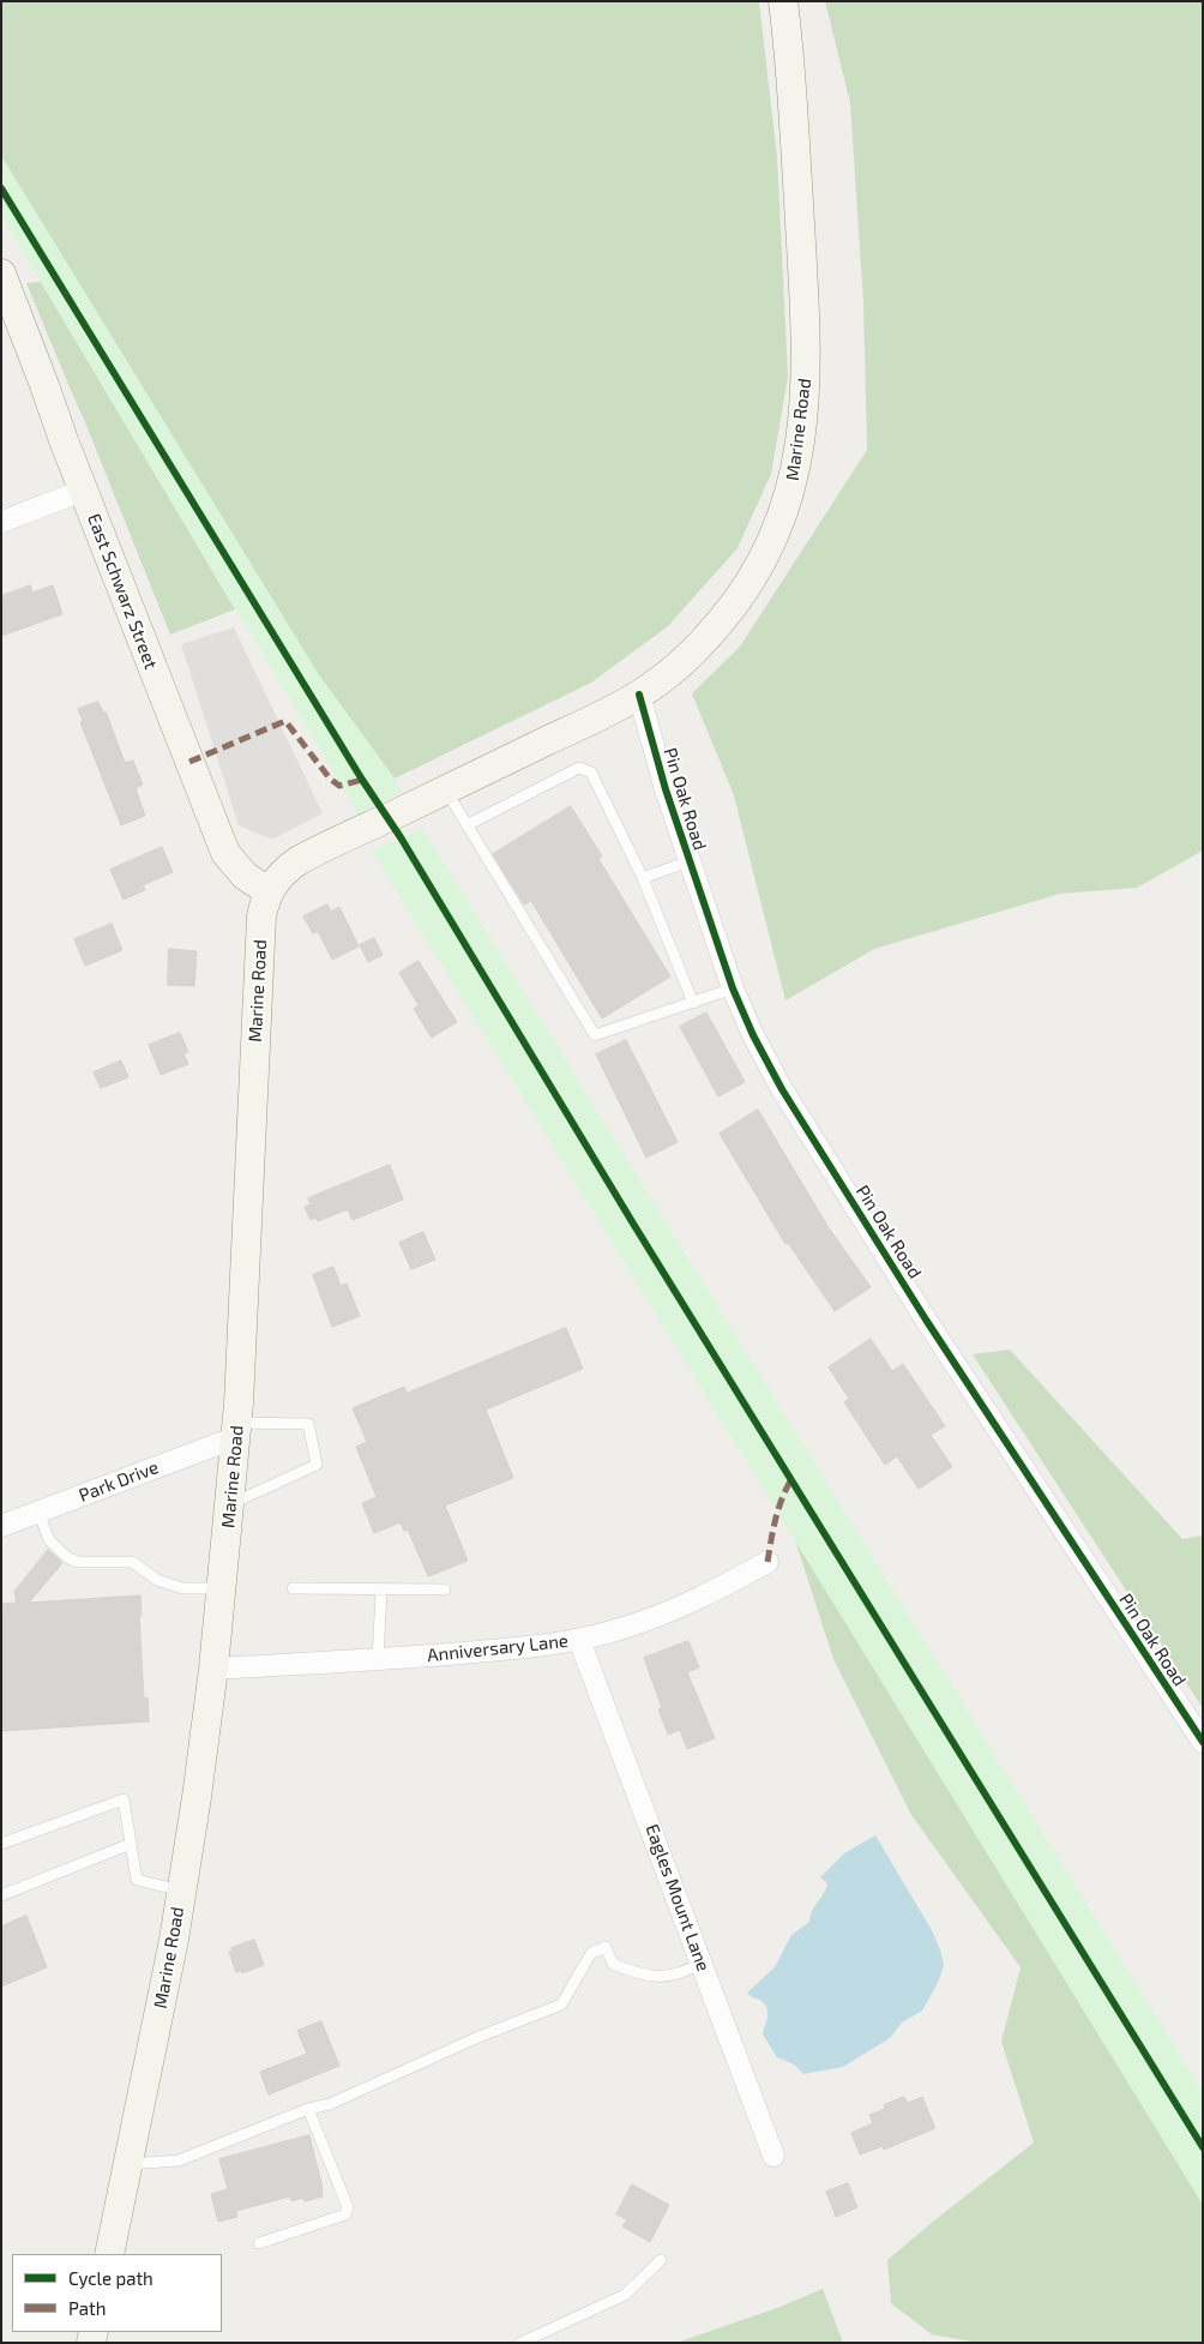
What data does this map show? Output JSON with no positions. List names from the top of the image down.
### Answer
{
  "streets": {
    "main road": ["Marine Road", "East Schwarz Street"],
    "street": [
      "Pin Oak Road",
      "Park Drive",
      "Anniversary Lane",
      "Eagles Mount Lane"
    ]
  },
  "crossings": [
    ["Marine Road", "East Schwarz Street"],
    ["Marine Road", "Pin Oak Road"],
    ["Marine Road", "Park Drive"],
    ["Marine Road", "Anniversary Lane"],
    ["Anniversary Lane", "Eagles Mount Lane"]
  ],
  "legend": ["Cycle path", "Path"]
}
